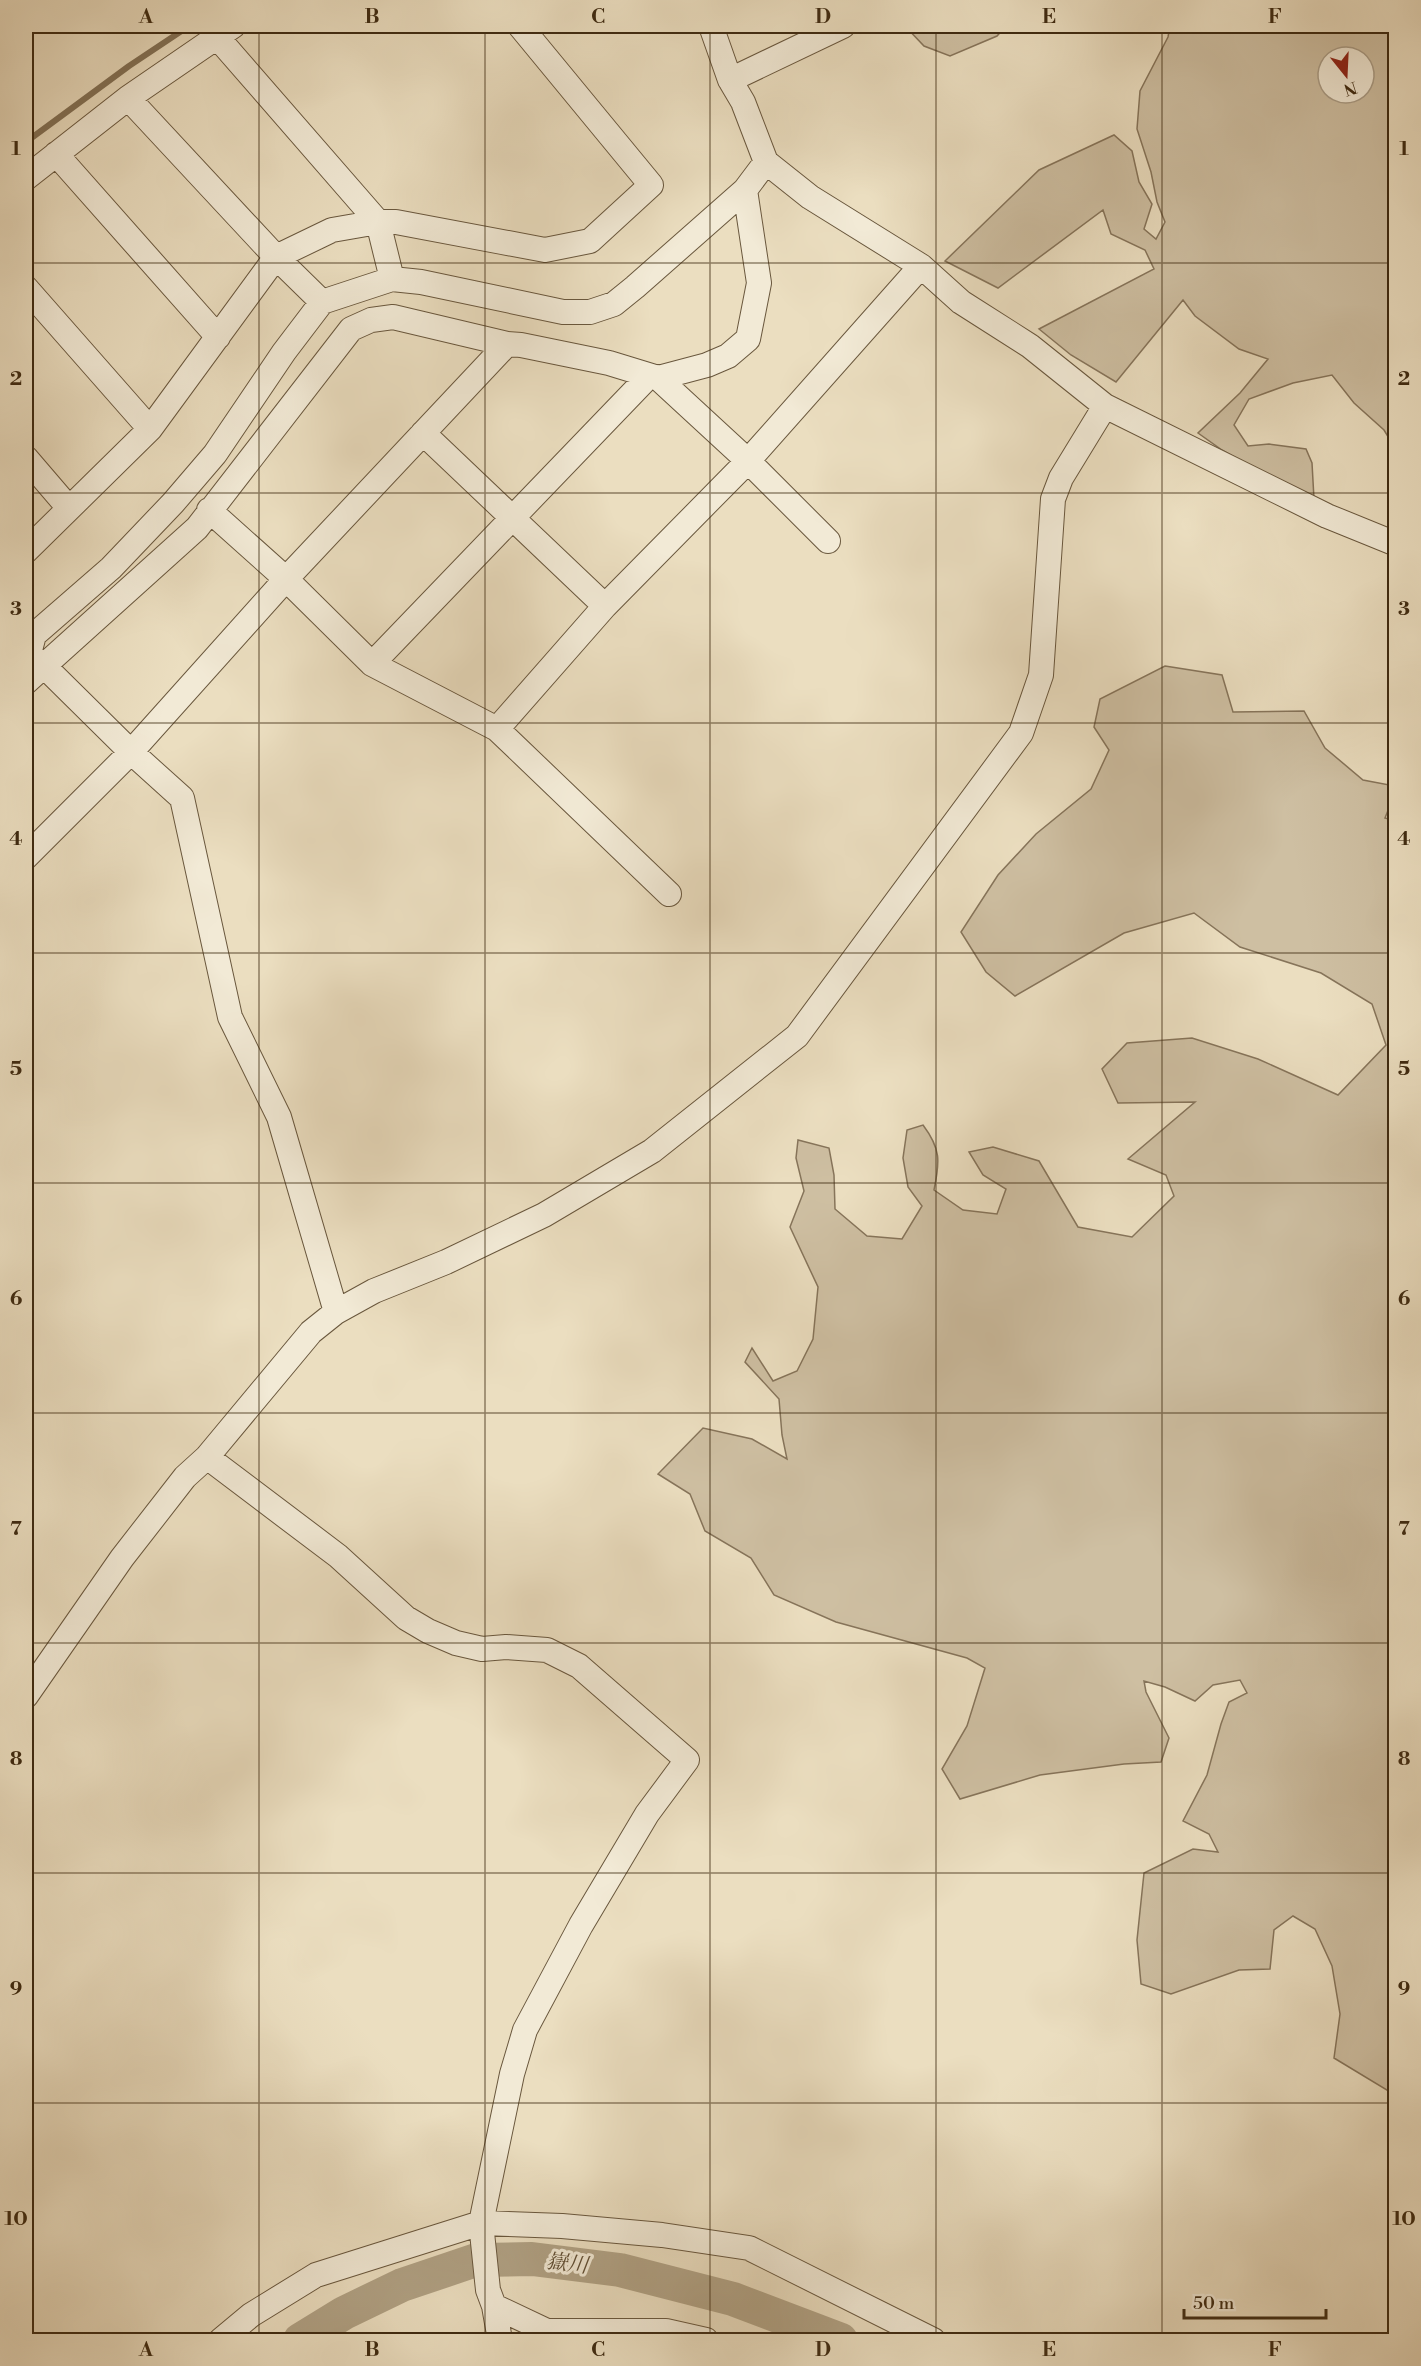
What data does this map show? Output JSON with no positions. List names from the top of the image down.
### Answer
{
  "water": ["嶽川"],
  "scale_bar": "50 m",
  "north": "bottom",
  "grid": {
    "columns": [
      "A",
      "B",
      "C",
      "D",
      "E",
      "F"
    ],
    "rows": [
      "1",
      "2",
      "3",
      "4",
      "5",
      "6",
      "7",
      "8",
      "9",
      "10"
    ]
  }
}
